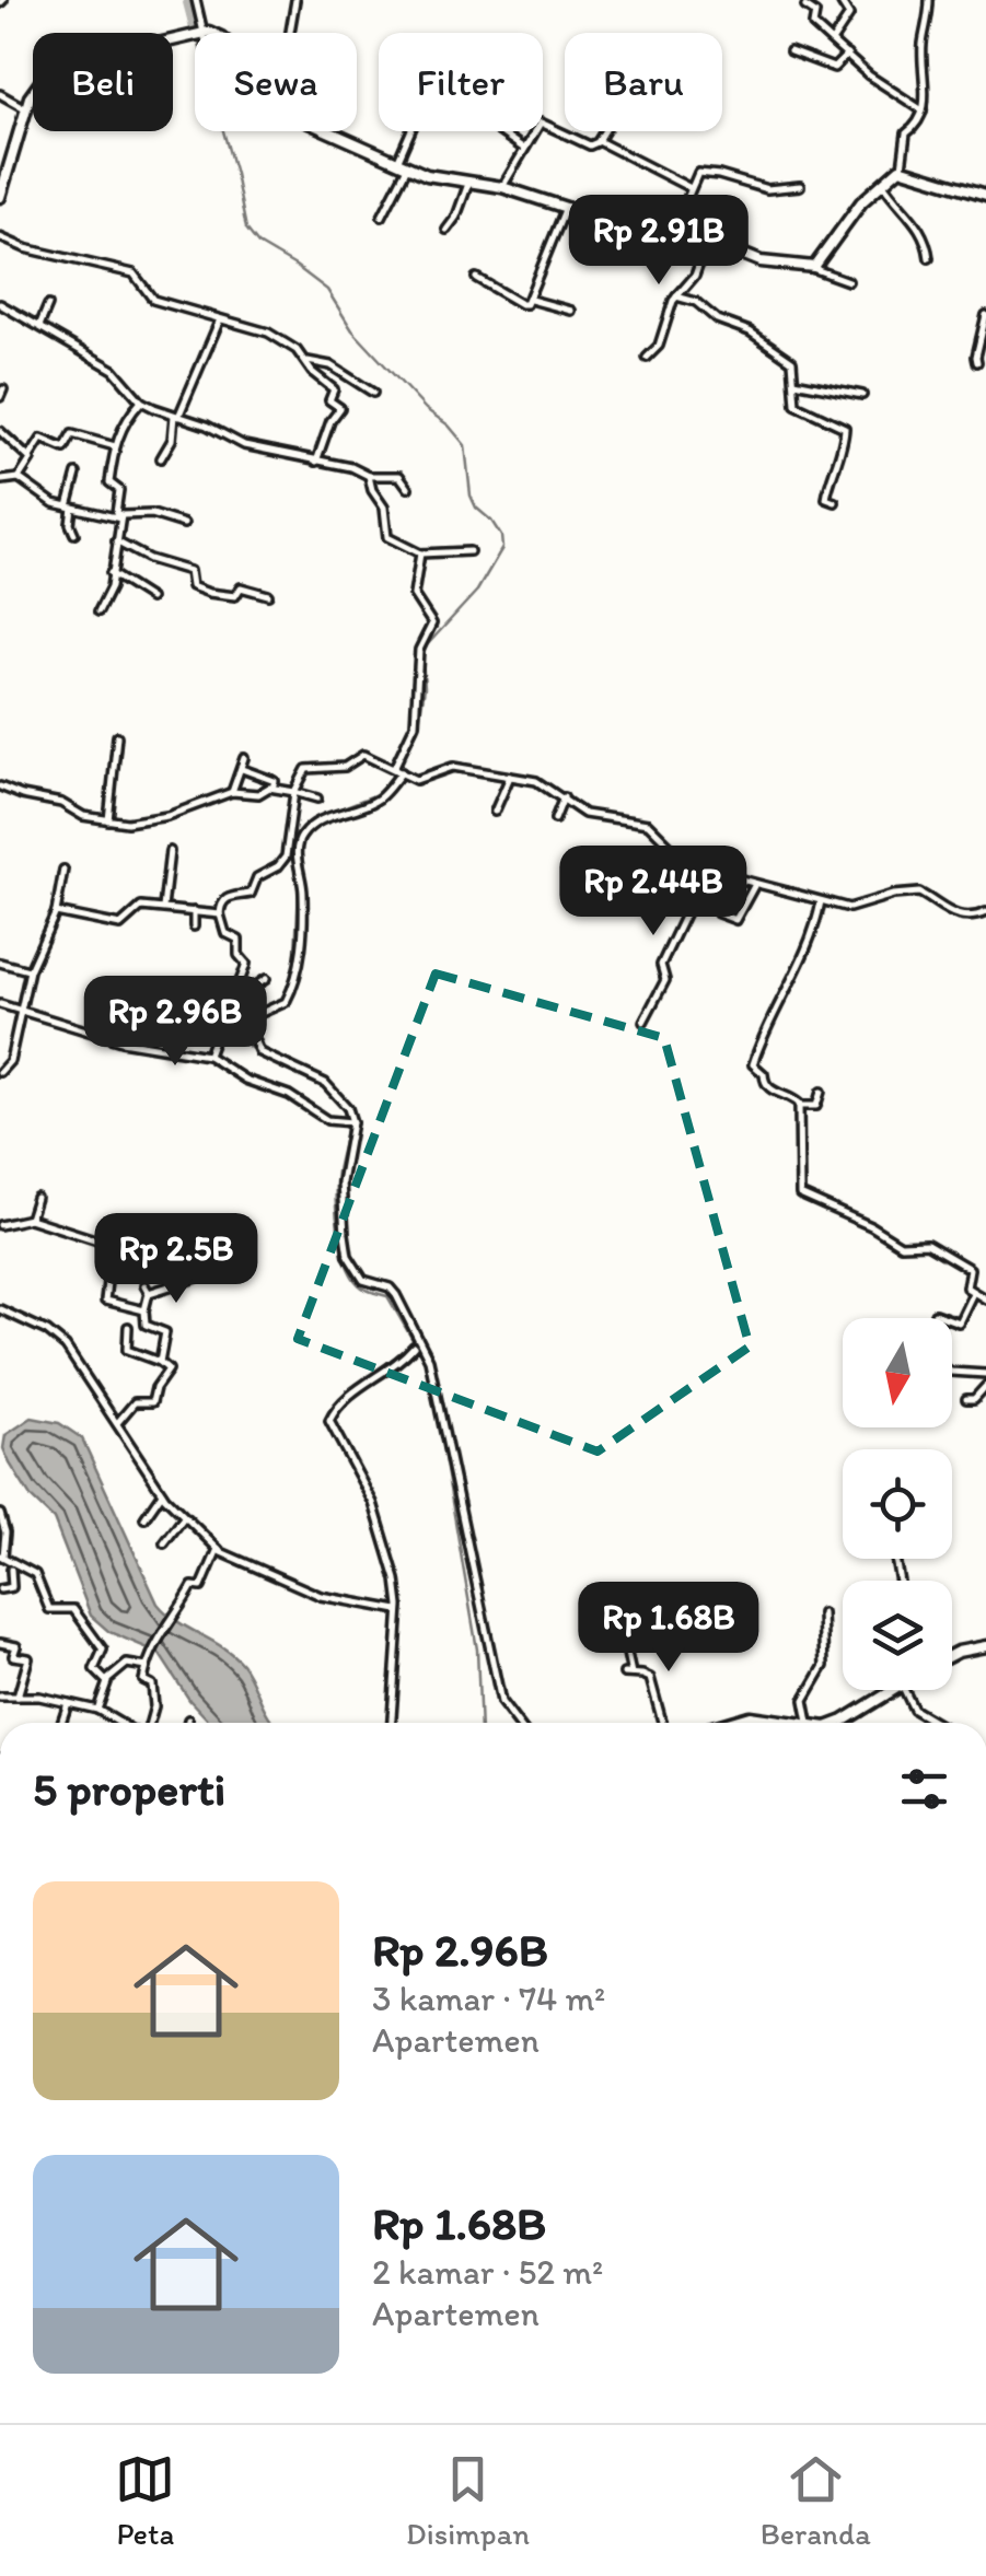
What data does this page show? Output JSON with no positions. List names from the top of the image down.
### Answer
{
  "north": "bottom",
  "page": {
    "chip": [
      "Beli",
      "Sewa",
      "Filter",
      "Baru"
    ],
    "price": [
      "Rp 2.91B",
      "Rp 2.44B",
      "Rp 2.96B",
      "Rp 2.5B",
      "Rp 1.68B"
    ],
    "heading": "5 properti",
    "list": [
      {
        "name": "Rp 2.96B",
        "note": "3 kamar · 74 m² · Apartemen"
      },
      {
        "name": "Rp 1.68B",
        "note": "2 kamar · 52 m² · Apartemen"
      }
    ],
    "tabs": ["Peta", "Disimpan", "Beranda"]
  }
}
